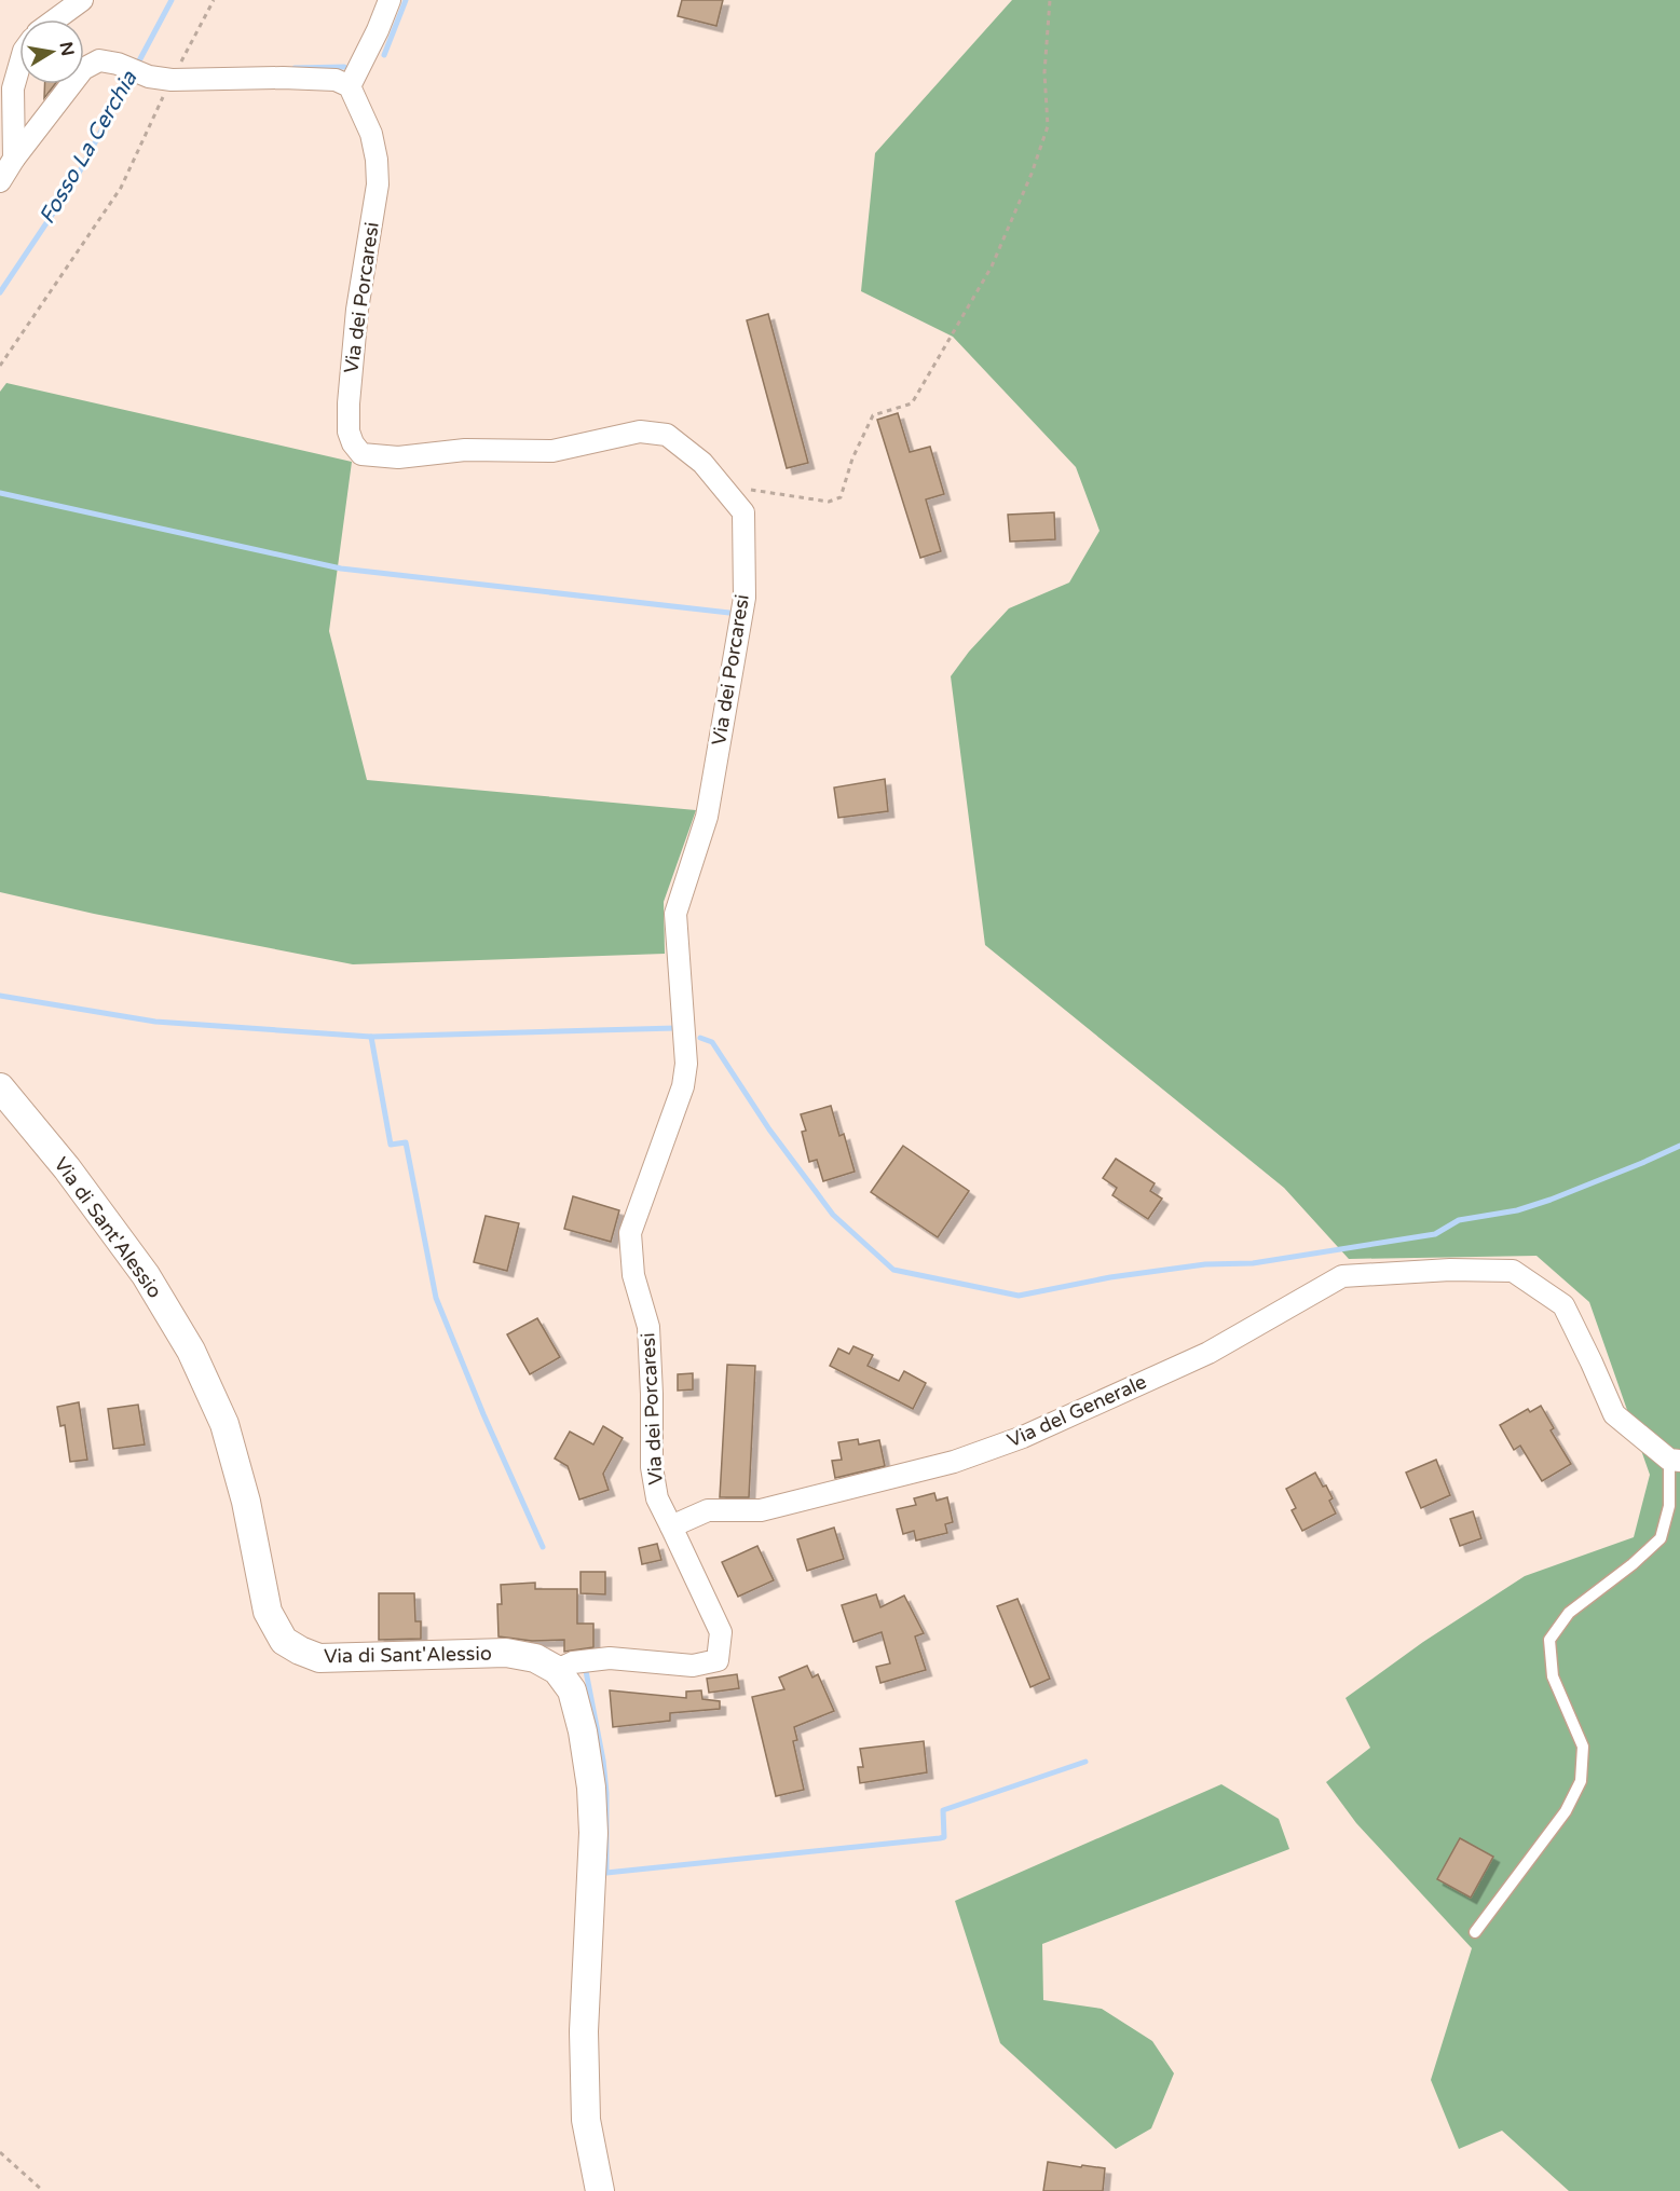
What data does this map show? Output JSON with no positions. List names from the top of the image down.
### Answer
{
  "streets": {
    "street": ["Via dei Porcaresi", "Via di Sant'Alessio", "Via del Generale"]
  },
  "crossings": [
    ["Via dei Porcaresi", "Via del Generale"]
  ],
  "water": ["Fosso La Cerchia"],
  "north": "right"
}
